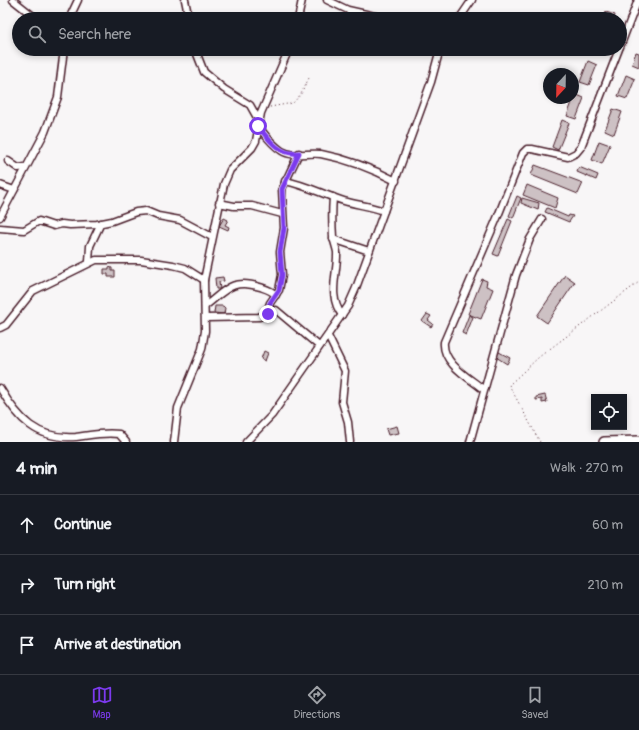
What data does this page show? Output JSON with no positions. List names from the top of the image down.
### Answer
{
  "north": "bottom",
  "page": {
    "search": "Search here",
    "heading": ["4 min", "Walk · 270 m"],
    "list": [
      ["Continue", "60 m"],
      ["Turn right", "210 m"],
      "Arrive at destination"
    ],
    "nav": ["Map", "Directions", "Saved"]
  }
}
